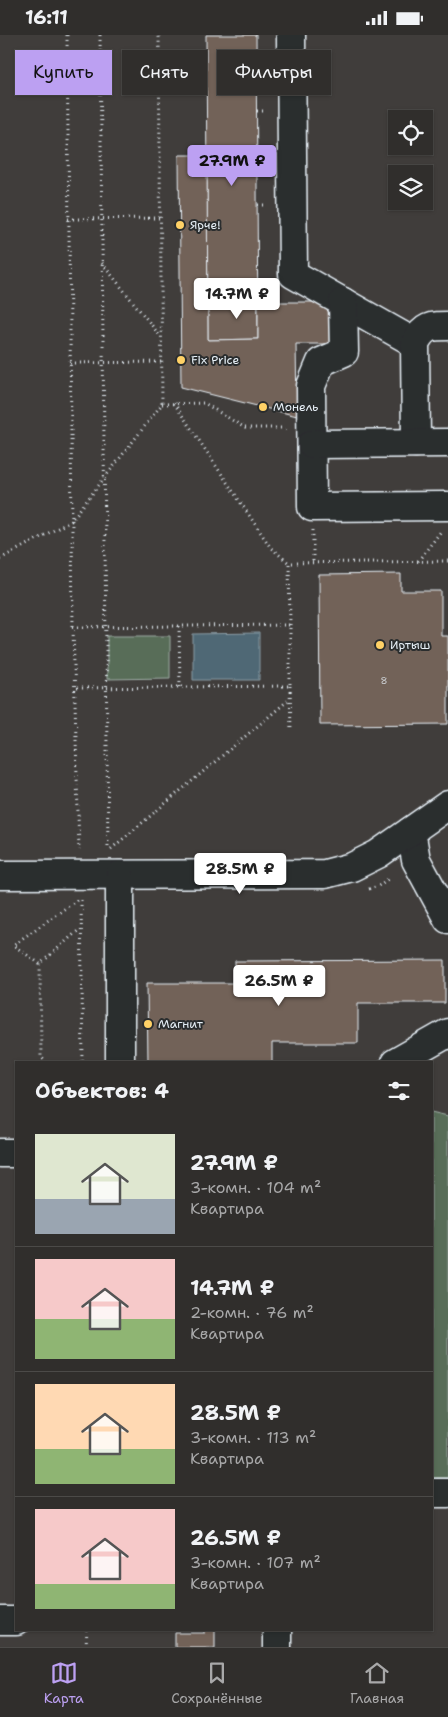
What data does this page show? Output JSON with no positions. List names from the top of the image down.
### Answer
{
  "places": [
    "Ярче!",
    "Fix Price",
    "Монель",
    "Иртыш",
    "Магнит"
  ],
  "house_numbers": ["8"],
  "page": {
    "status": "16:11",
    "chip": ["Купить", "Снять", "Фильтры"],
    "price": [
      "27.9M ₽",
      "14.7M ₽",
      "28.5M ₽",
      "26.5M ₽"
    ],
    "heading": "Объектов: 4",
    "list": [
      {
        "name": "27.9M ₽",
        "note": "3-комн. · 104 m² · Квартира"
      },
      {
        "name": "14.7M ₽",
        "note": "2-комн. · 76 m² · Квартира"
      },
      {
        "name": "28.5M ₽",
        "note": "3-комн. · 113 m² · Квартира"
      },
      {
        "name": "26.5M ₽",
        "note": "3-комн. · 107 m² · Квартира"
      }
    ],
    "tabs": ["Карта", "Сохранённые", "Главная"]
  }
}
